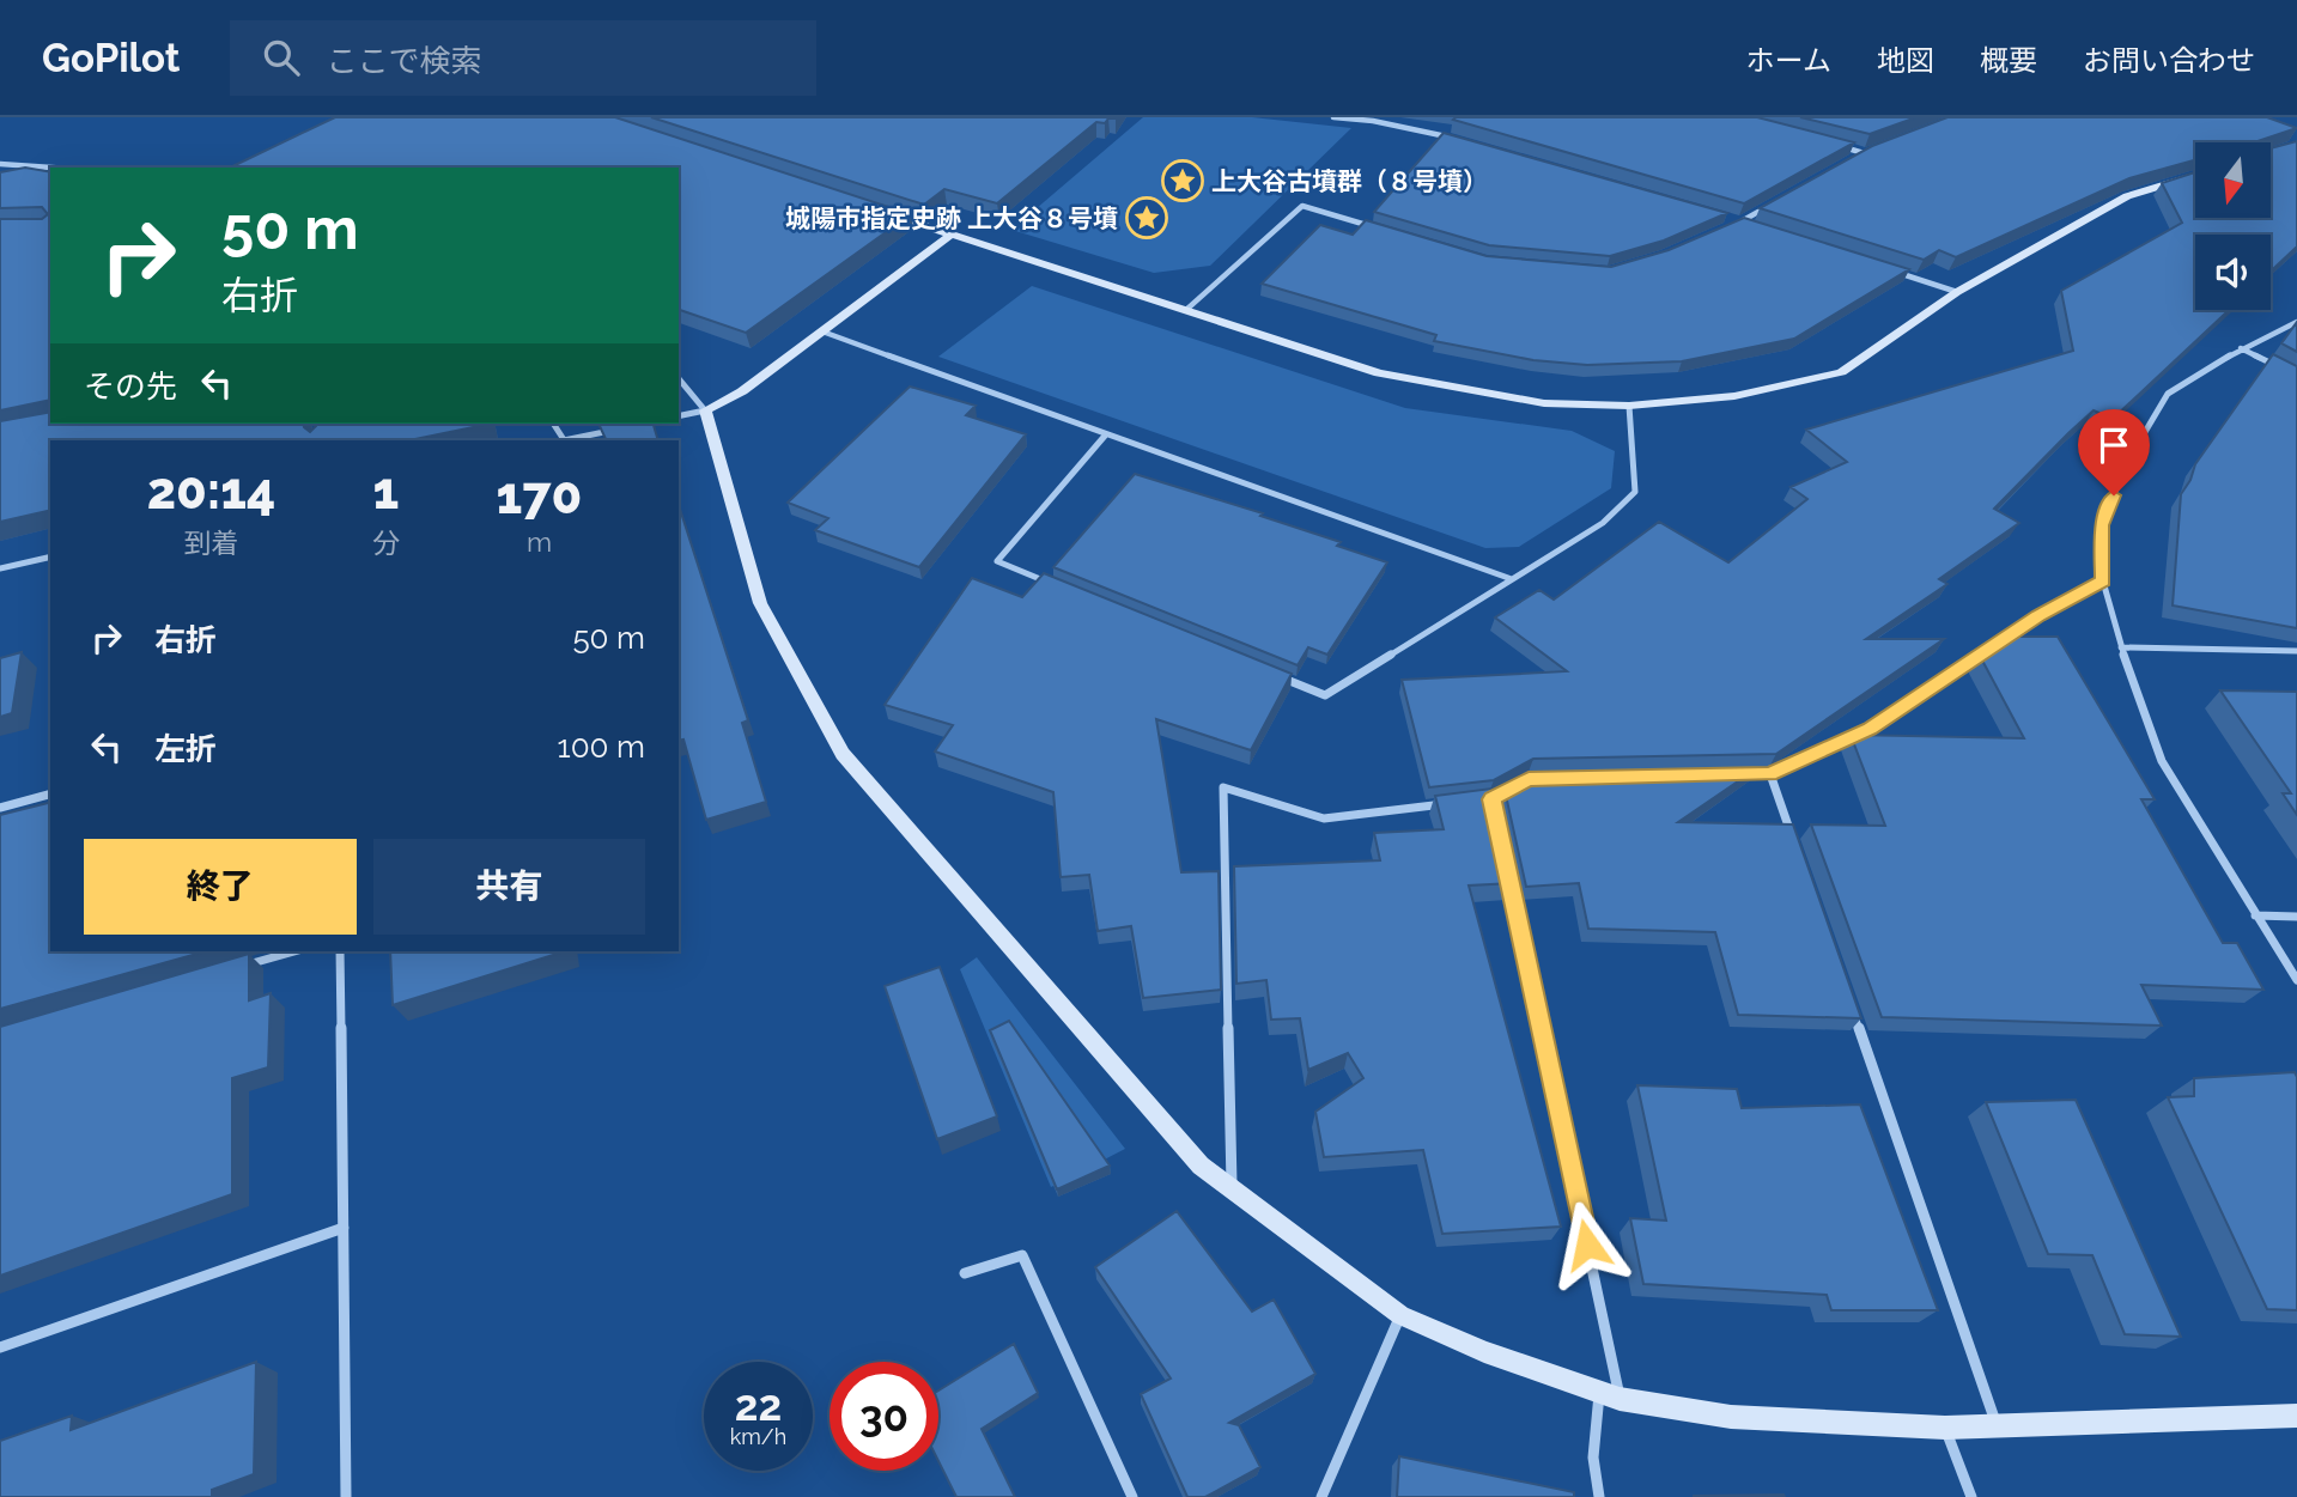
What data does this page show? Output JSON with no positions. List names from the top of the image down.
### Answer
{
  "places": {
    "place": ["上大谷古墳群（８号墳）", "城陽市指定史跡 上大谷８号墳"]
  },
  "north": "bottom",
  "page": {
    "header": "GoPilot",
    "search": "ここで検索",
    "nav": [
      "ホーム",
      "地図",
      "概要",
      "お問い合わせ"
    ],
    "turn": ["50 m", "右折"],
    "then": "その先",
    "eta": [
      "20:14",
      "到着",
      "1",
      "分",
      "170",
      "m"
    ],
    "list": [
      {
        "name": "右折",
        "value": "50 m"
      },
      {
        "name": "左折",
        "value": "100 m"
      }
    ],
    "buttons": ["終了", "共有"],
    "speed": "22 km/h",
    "limit": "30"
  }
}
